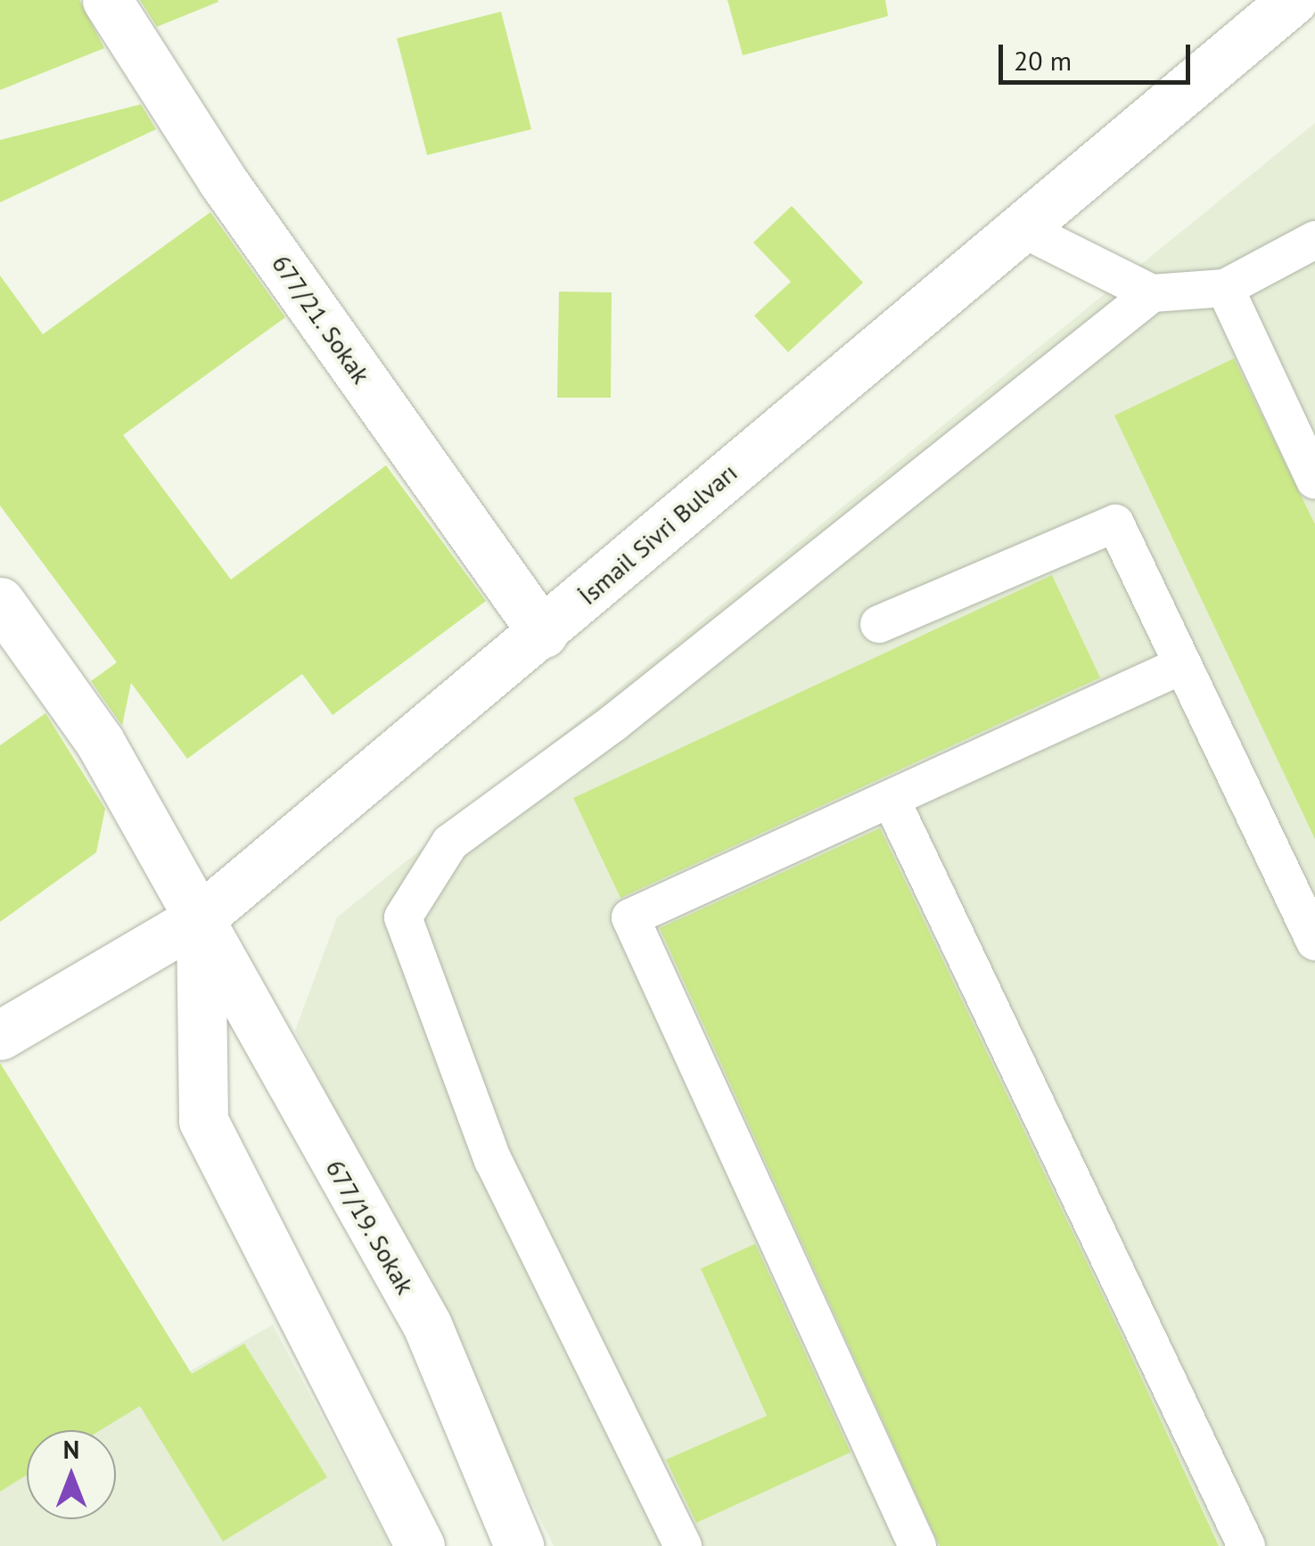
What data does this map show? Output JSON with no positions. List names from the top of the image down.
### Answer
{
  "streets": {
    "main road": ["677/21. Sokak", "İsmail Sivri Bulvarı", "677/19. Sokak"]
  },
  "crossings": [
    ["677/21. Sokak", "İsmail Sivri Bulvarı"],
    ["İsmail Sivri Bulvarı", "677/19. Sokak"]
  ],
  "scale_bar": "20 m",
  "north": "top"
}
